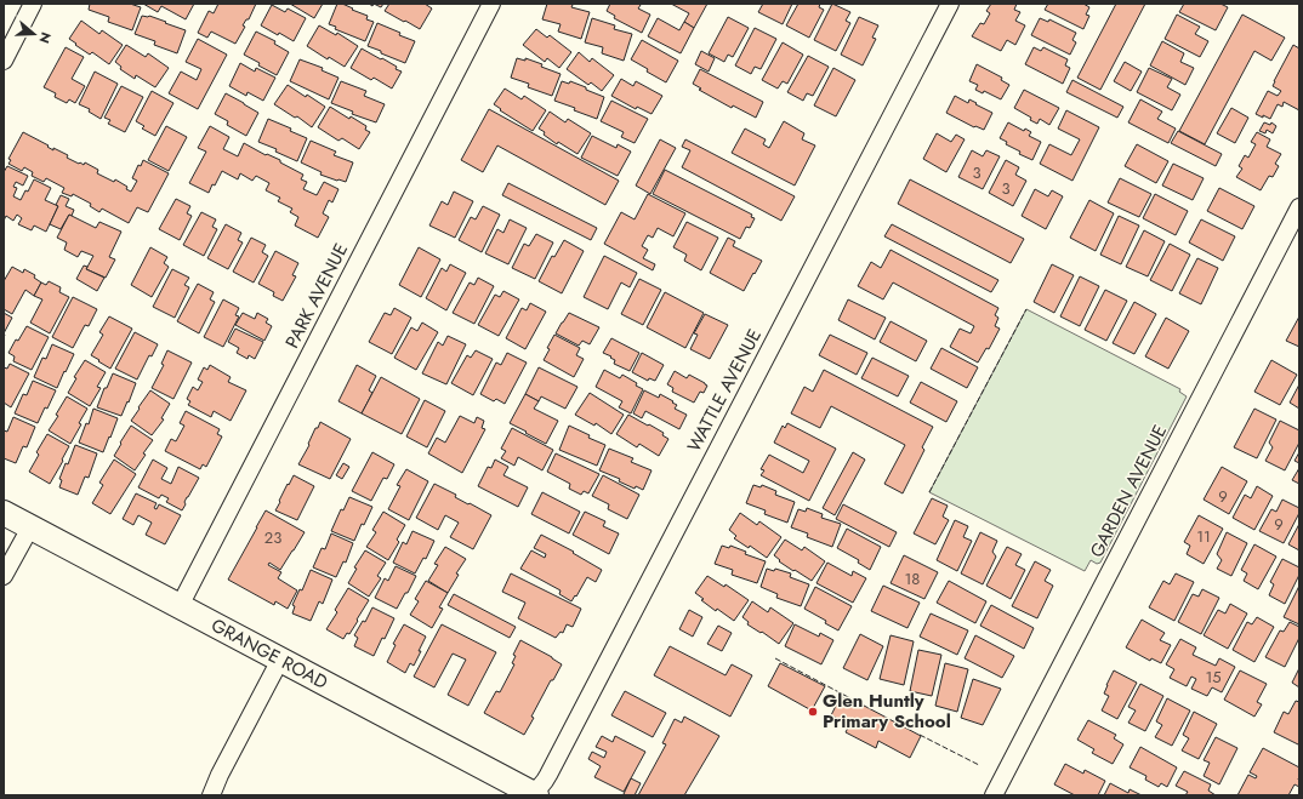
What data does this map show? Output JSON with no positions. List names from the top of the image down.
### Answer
{
  "streets": {
    "main road": ["GRANGE ROAD"],
    "street": ["PARK AVENUE", "WATTLE AVENUE", "GARDEN AVENUE"]
  },
  "crossings": [
    ["PARK AVENUE", "GRANGE ROAD"],
    ["WATTLE AVENUE", "GRANGE ROAD"]
  ],
  "places": ["Glen Huntly Primary School"],
  "house_numbers": [
    "3",
    "3",
    "9",
    "9",
    "11",
    "23",
    "18",
    "15"
  ],
  "north": "right"
}
